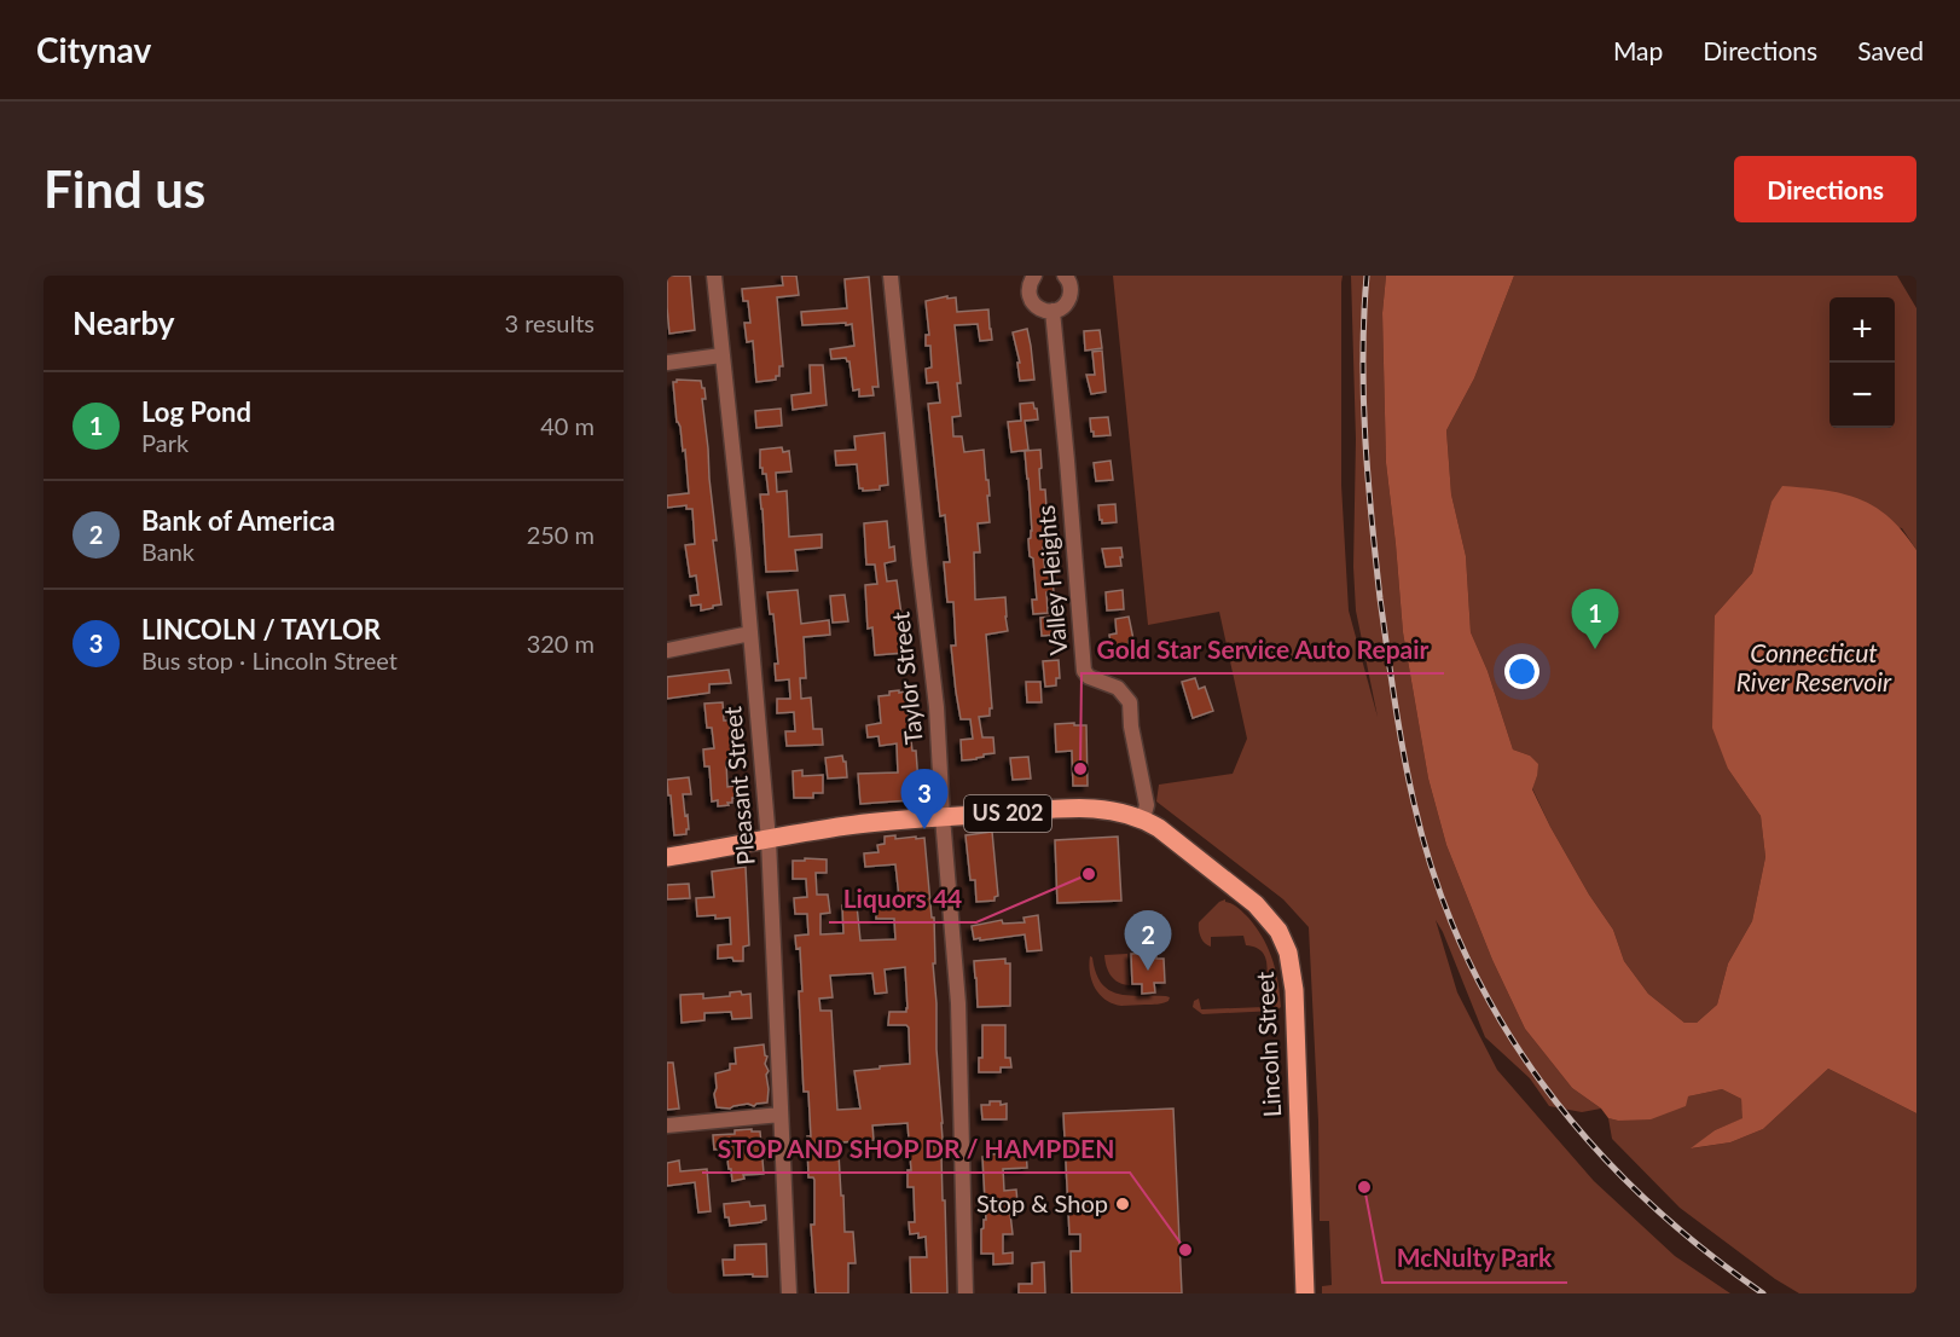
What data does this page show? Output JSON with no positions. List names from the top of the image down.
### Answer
{
  "streets": {
    "main road": ["US 202", "Lincoln Street"],
    "street": ["Valley Heights", "Taylor Street", "Pleasant Street"]
  },
  "crossings": [
    ["Valley Heights", "Lincoln Street"],
    ["Taylor Street", "Lincoln Street"],
    ["Pleasant Street", "Lincoln Street"]
  ],
  "water": ["Connecticut River Reservoir"],
  "places": [
    "Gold Star Service Auto Repair",
    "Liquors 44",
    "McNulty Park",
    "Stop & Shop",
    "STOP AND SHOP DR / HAMPDEN"
  ],
  "page": {
    "header": "Citynav",
    "nav": ["Map", "Directions", "Saved"],
    "buttons": "Directions",
    "title": "Find us",
    "heading": ["Nearby", "3 results"],
    "map_buttons": ["+", "−"],
    "list": [
      {
        "mark": "1",
        "name": "Log Pond",
        "note": "Park",
        "value": "40 m"
      },
      {
        "mark": "2",
        "name": "Bank of America",
        "note": "Bank",
        "value": "250 m"
      },
      {
        "mark": "3",
        "name": "LINCOLN / TAYLOR",
        "note": "Bus stop · Lincoln Street",
        "value": "320 m"
      }
    ],
    "pins": ["1", "3", "2"]
  }
}
